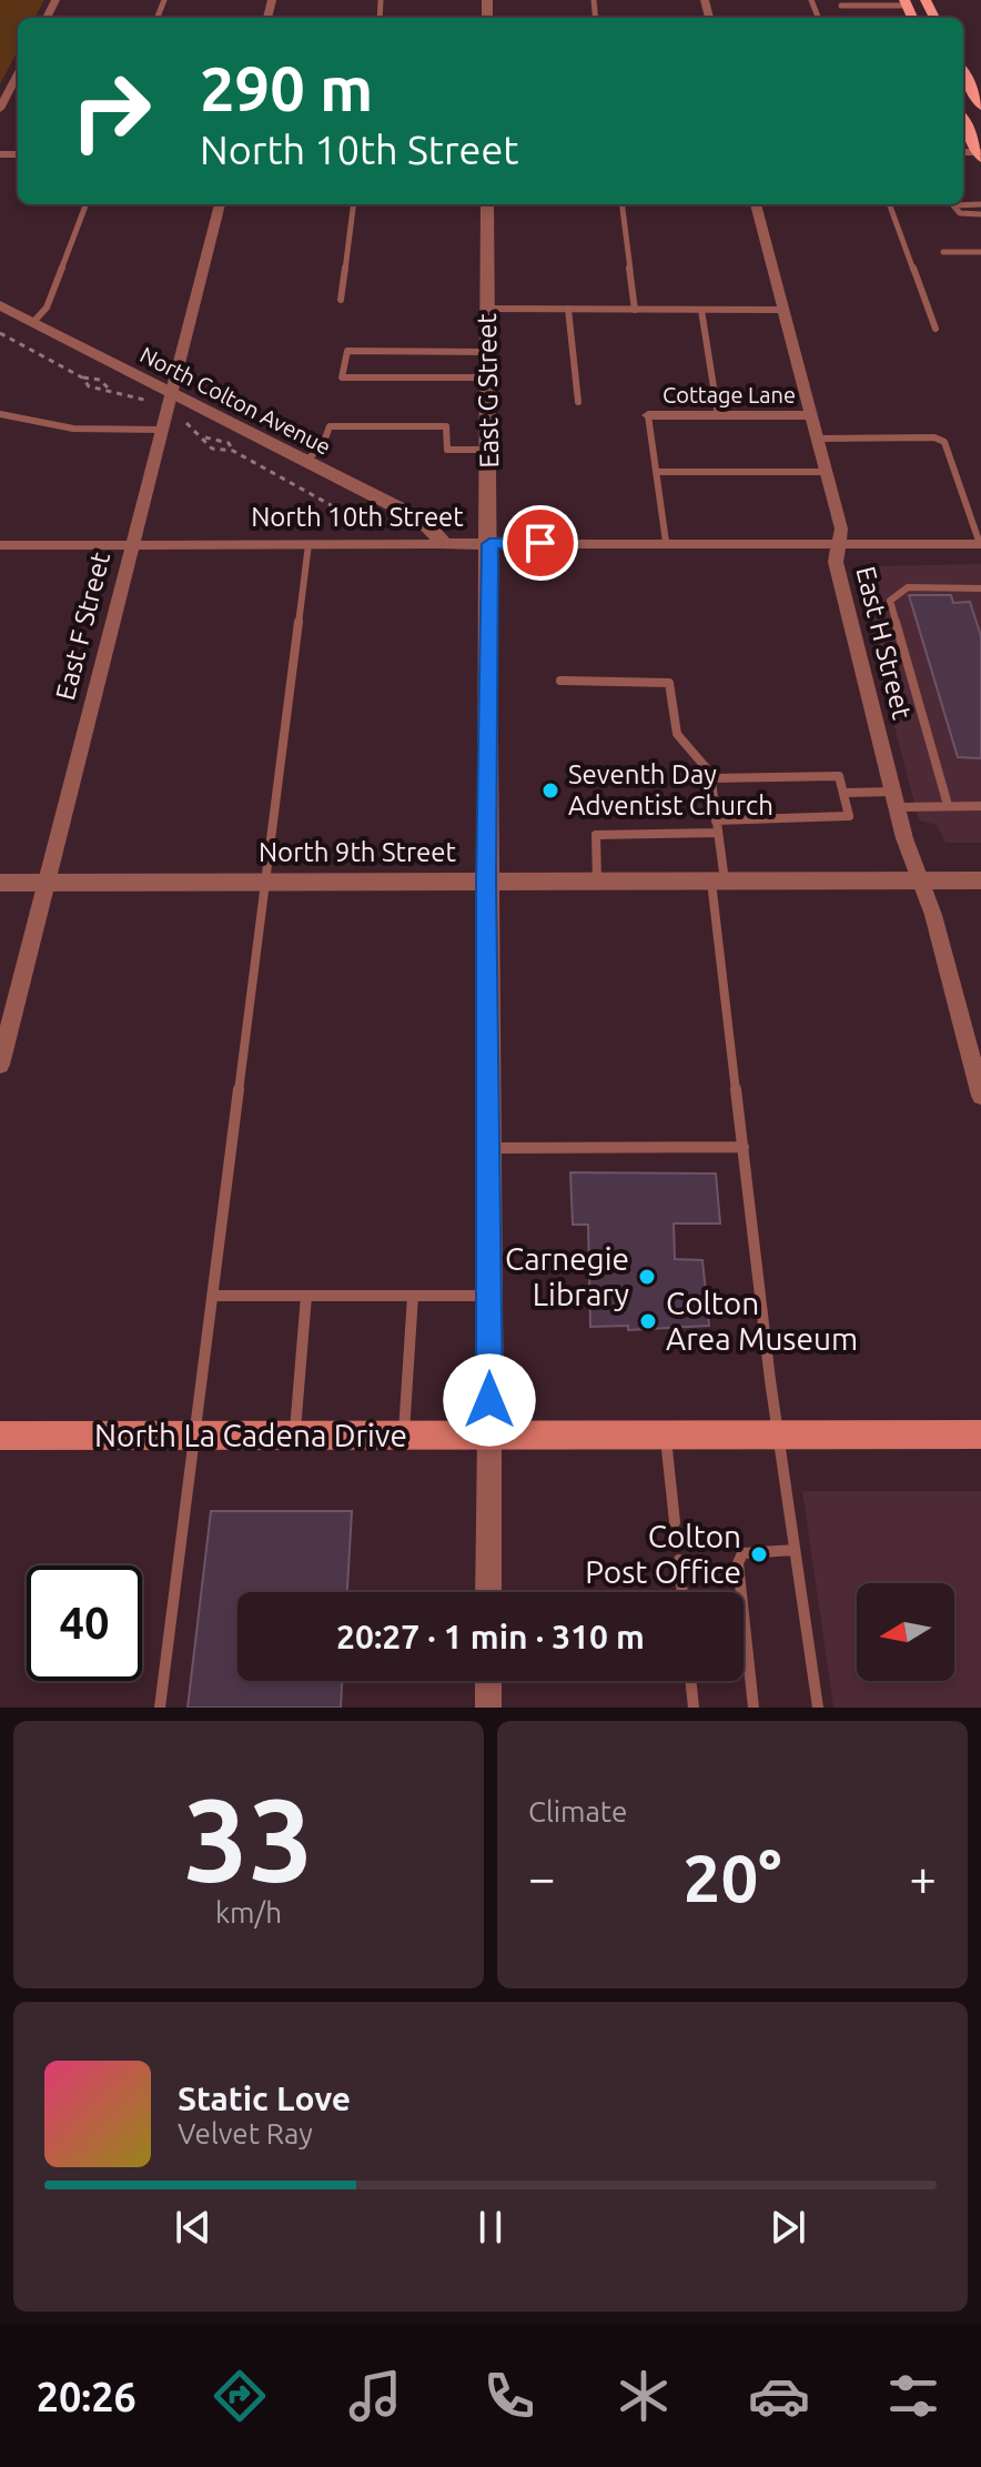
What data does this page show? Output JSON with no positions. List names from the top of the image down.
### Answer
{
  "streets": {
    "main road": ["North La Cadena Drive"],
    "street": [
      "East G Street",
      "Cottage Lane",
      "North Colton Avenue",
      "North 10th Street",
      "East F Street",
      "East H Street",
      "North 9th Street"
    ]
  },
  "crossings": [
    ["East G Street", "North 10th Street"],
    ["East G Street", "North 9th Street"],
    ["East G Street", "North La Cadena Drive"],
    ["Cottage Lane", "East H Street"],
    ["North Colton Avenue", "North 10th Street"],
    ["North Colton Avenue", "East F Street"],
    ["North 10th Street", "East F Street"],
    ["North 10th Street", "East H Street"],
    ["East F Street", "North 9th Street"],
    ["East H Street", "North 9th Street"]
  ],
  "places": [
    "Seventh Day Adventist Church",
    "Carnegie Library",
    "Colton Area Museum",
    "Colton Post Office"
  ],
  "north": "left",
  "page": {
    "turn": ["290 m", "North 10th Street"],
    "limit": "40",
    "trip": "20:27 · 1 min · 310 m",
    "tile": [
      ["33", "km/h"],
      "Climate"
    ],
    "heat": ["−", "20°", "+"],
    "song": ["Static Love", "Velvet Ray"],
    "tabs": "20:26"
  }
}
